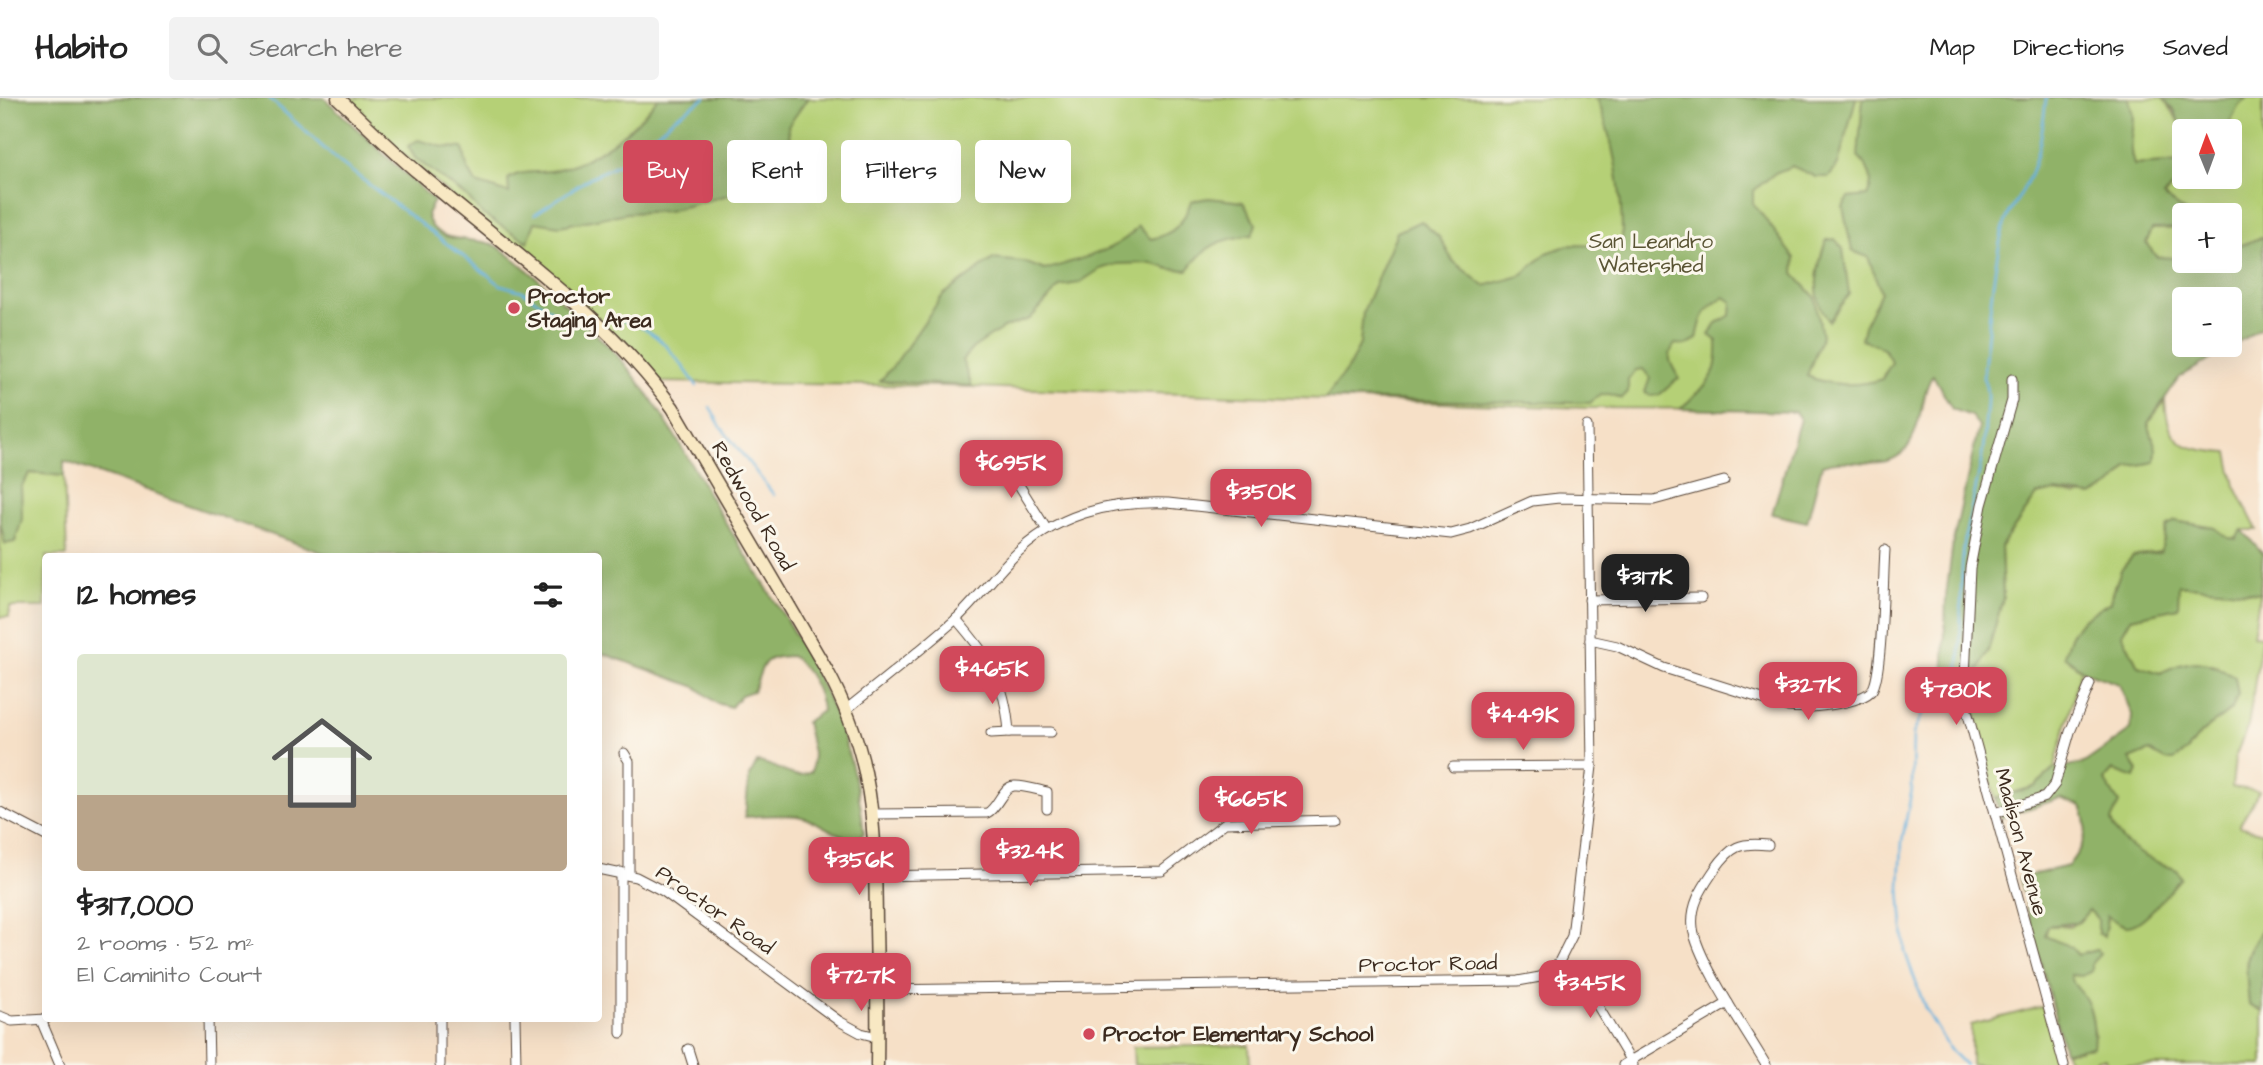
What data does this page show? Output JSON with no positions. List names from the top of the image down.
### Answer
{
  "streets": {
    "main road": ["Redwood Road"],
    "street": ["Madison Avenue", "Proctor Road"]
  },
  "crossings": [
    ["Redwood Road", "Proctor Road"]
  ],
  "parks": ["San Leandro Watershed"],
  "places": ["Proctor Staging Area", "Proctor Elementary School"],
  "north": "top",
  "page": {
    "header": "Habito",
    "search": "Search here",
    "nav": ["Map", "Directions", "Saved"],
    "map_buttons": ["+", "−"],
    "chip": [
      "Buy",
      "Rent",
      "Filters",
      "New"
    ],
    "price": [
      "$695K",
      "$350K",
      "$317K",
      "$465K",
      "$327K",
      "$780K",
      "$449K",
      "$665K",
      "$324K",
      "$356K",
      "$727K",
      "$345K"
    ],
    "heading": "12 homes",
    "list": [
      {
        "name": "$317,000",
        "note": "2 rooms · 52 m² · El Caminito Court"
      }
    ]
  }
}
